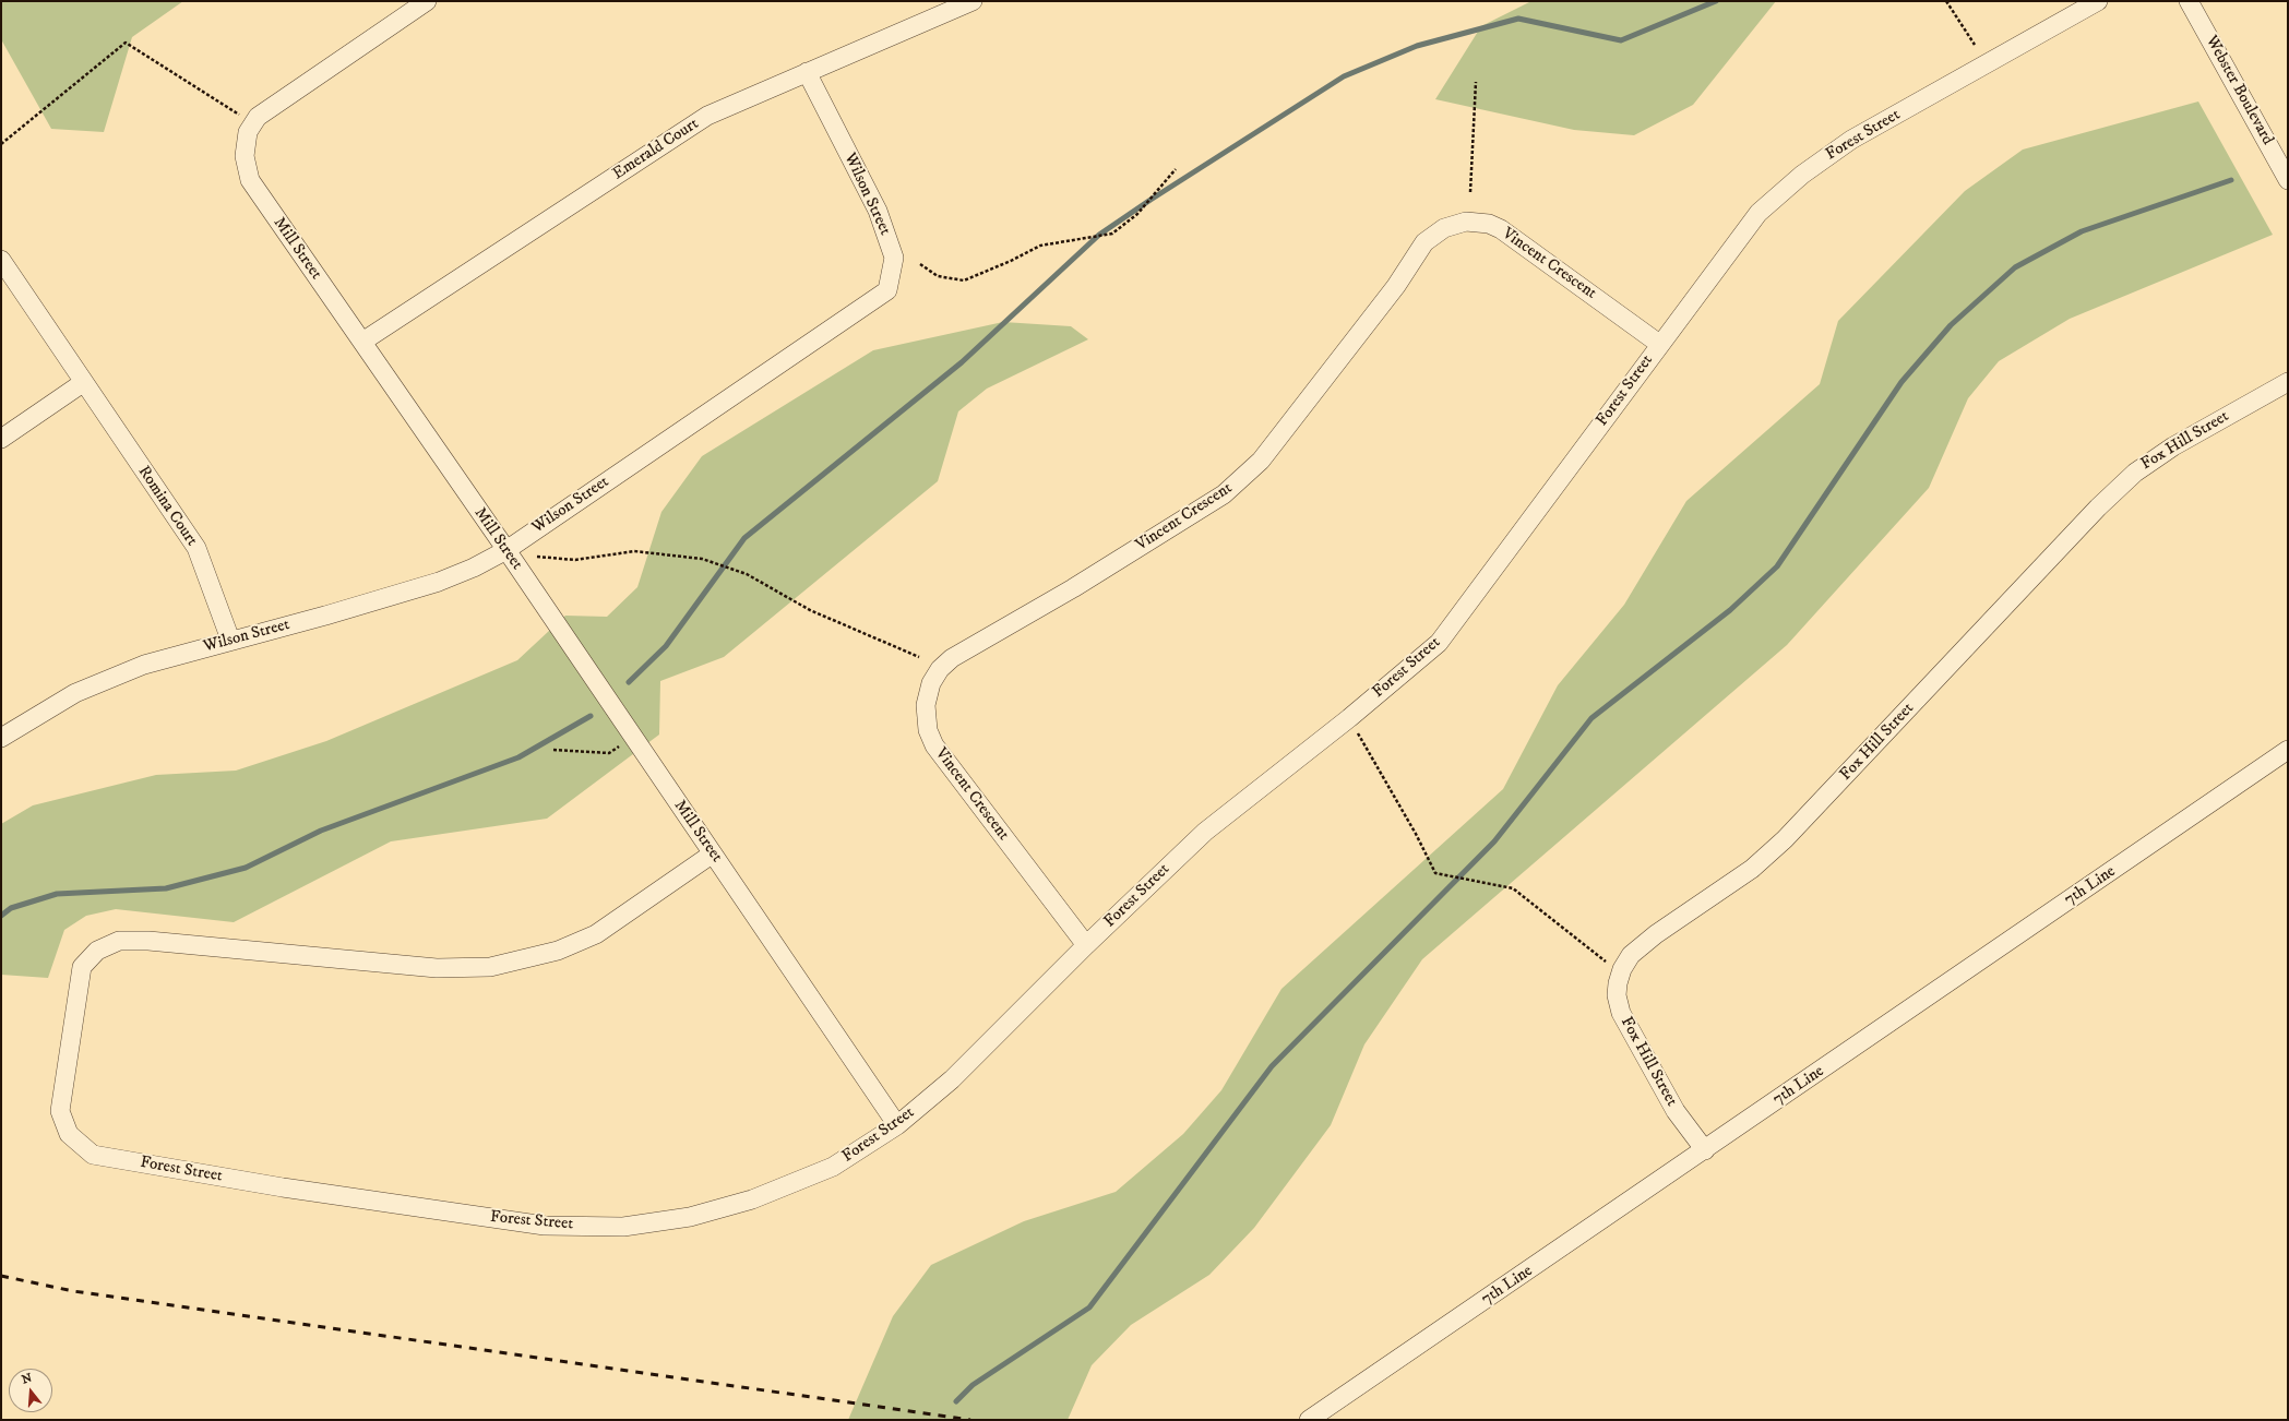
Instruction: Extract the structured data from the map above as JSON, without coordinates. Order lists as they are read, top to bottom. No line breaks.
{"streets":{"street":["Webster Boulevard","Forest Street","Emerald Court","Wilson Street","Mill Street","Vincent Crescent","Fox Hill Street","Romina Court","7th Line"]},"crossings":[["Forest Street","Mill Street"],["Forest Street","Vincent Crescent"],["Emerald Court","Wilson Street"],["Emerald Court","Mill Street"],["Wilson Street","Mill Street"],["Wilson Street","Romina Court"],["Fox Hill Street","7th Line"]],"north":"top"}
